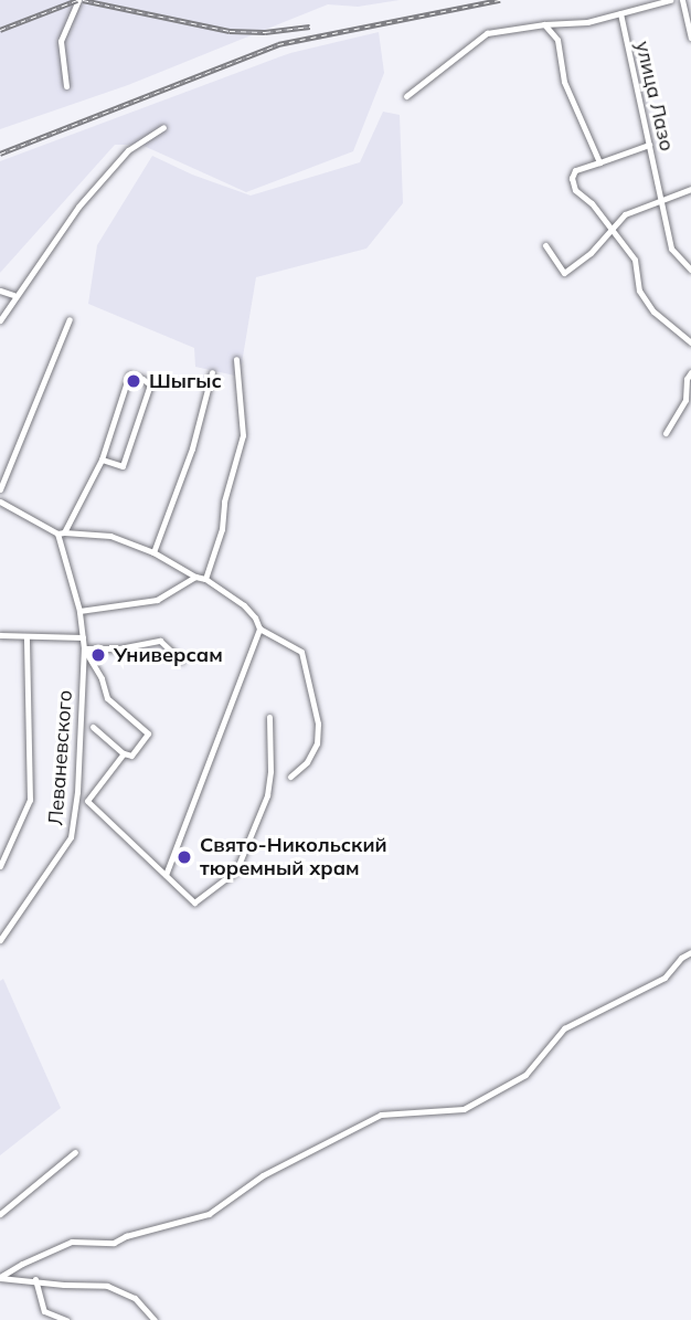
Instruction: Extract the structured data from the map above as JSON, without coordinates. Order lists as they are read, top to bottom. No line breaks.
{"streets":{"street":["улица Лазо","Леваневского"]},"places":["Шыгыс","Универсам","Свято-Никольский тюремный храм"]}
